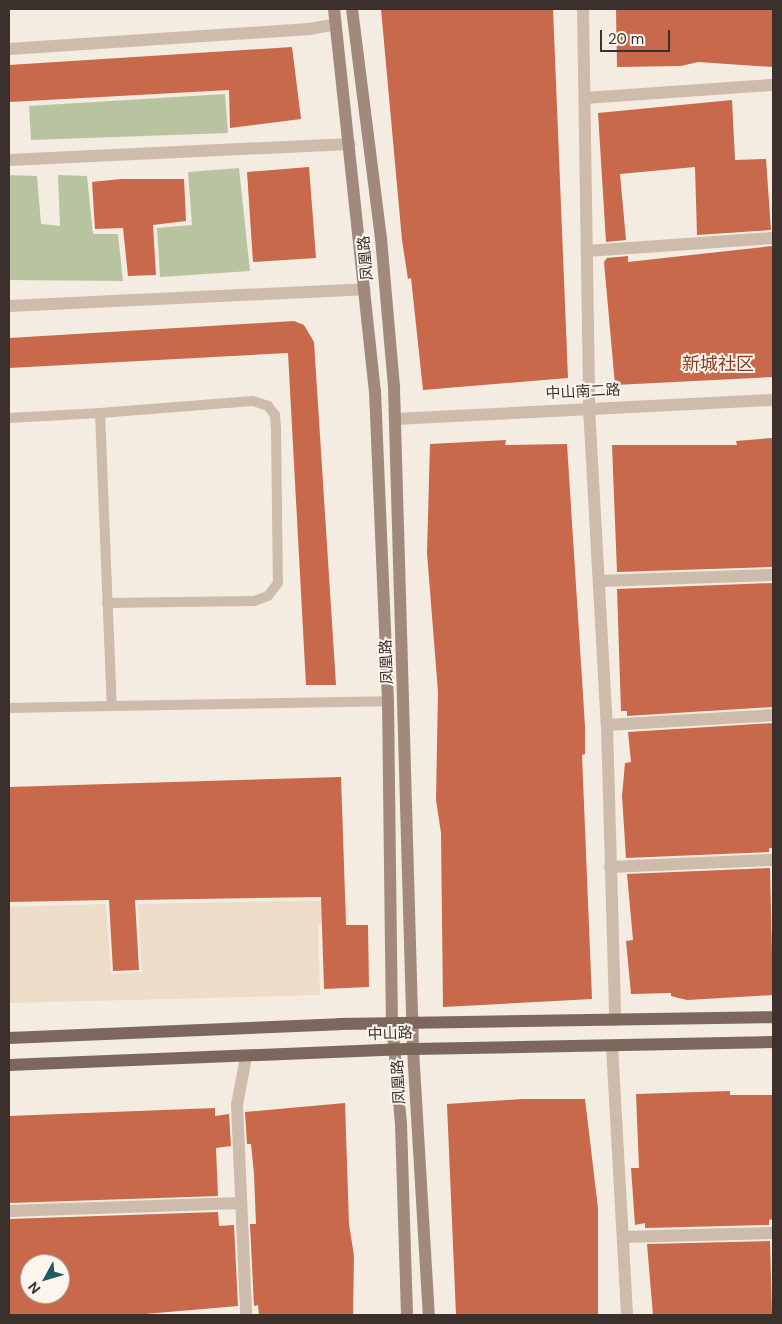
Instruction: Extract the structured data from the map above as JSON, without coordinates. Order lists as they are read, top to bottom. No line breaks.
{"streets":{"main road":["凤凰路","中山路"],"street":["中山南二路"]},"crossings":[["凤凰路","中山南二路"],["凤凰路","中山路"]],"districts":["新城社区"],"scale_bar":"20 m","north":"bottom left"}
